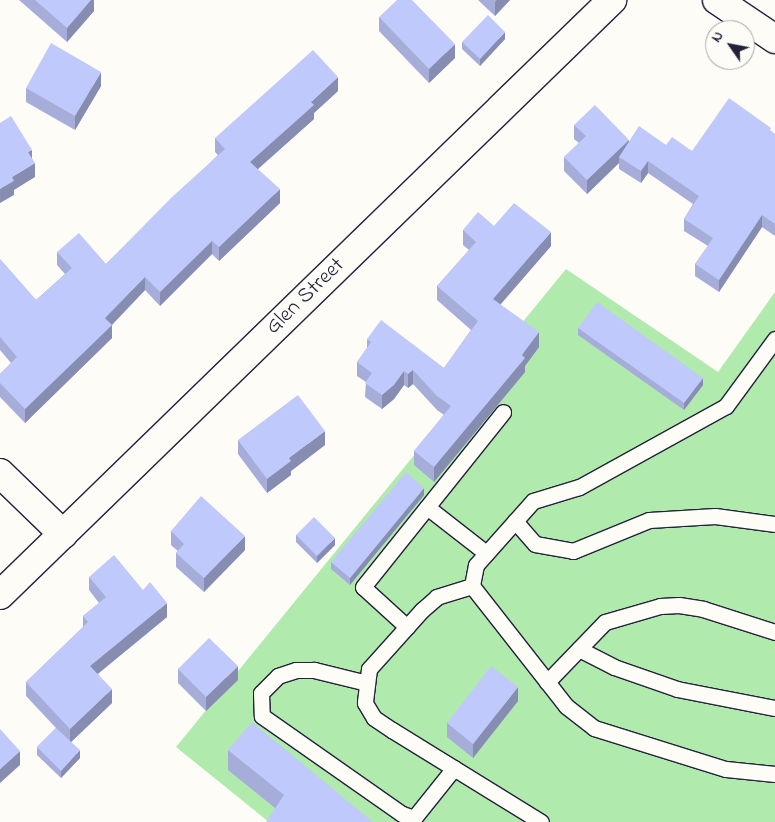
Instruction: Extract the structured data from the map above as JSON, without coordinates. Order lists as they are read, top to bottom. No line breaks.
{"streets":{"street":["Glen Street"]},"north":"top left"}
